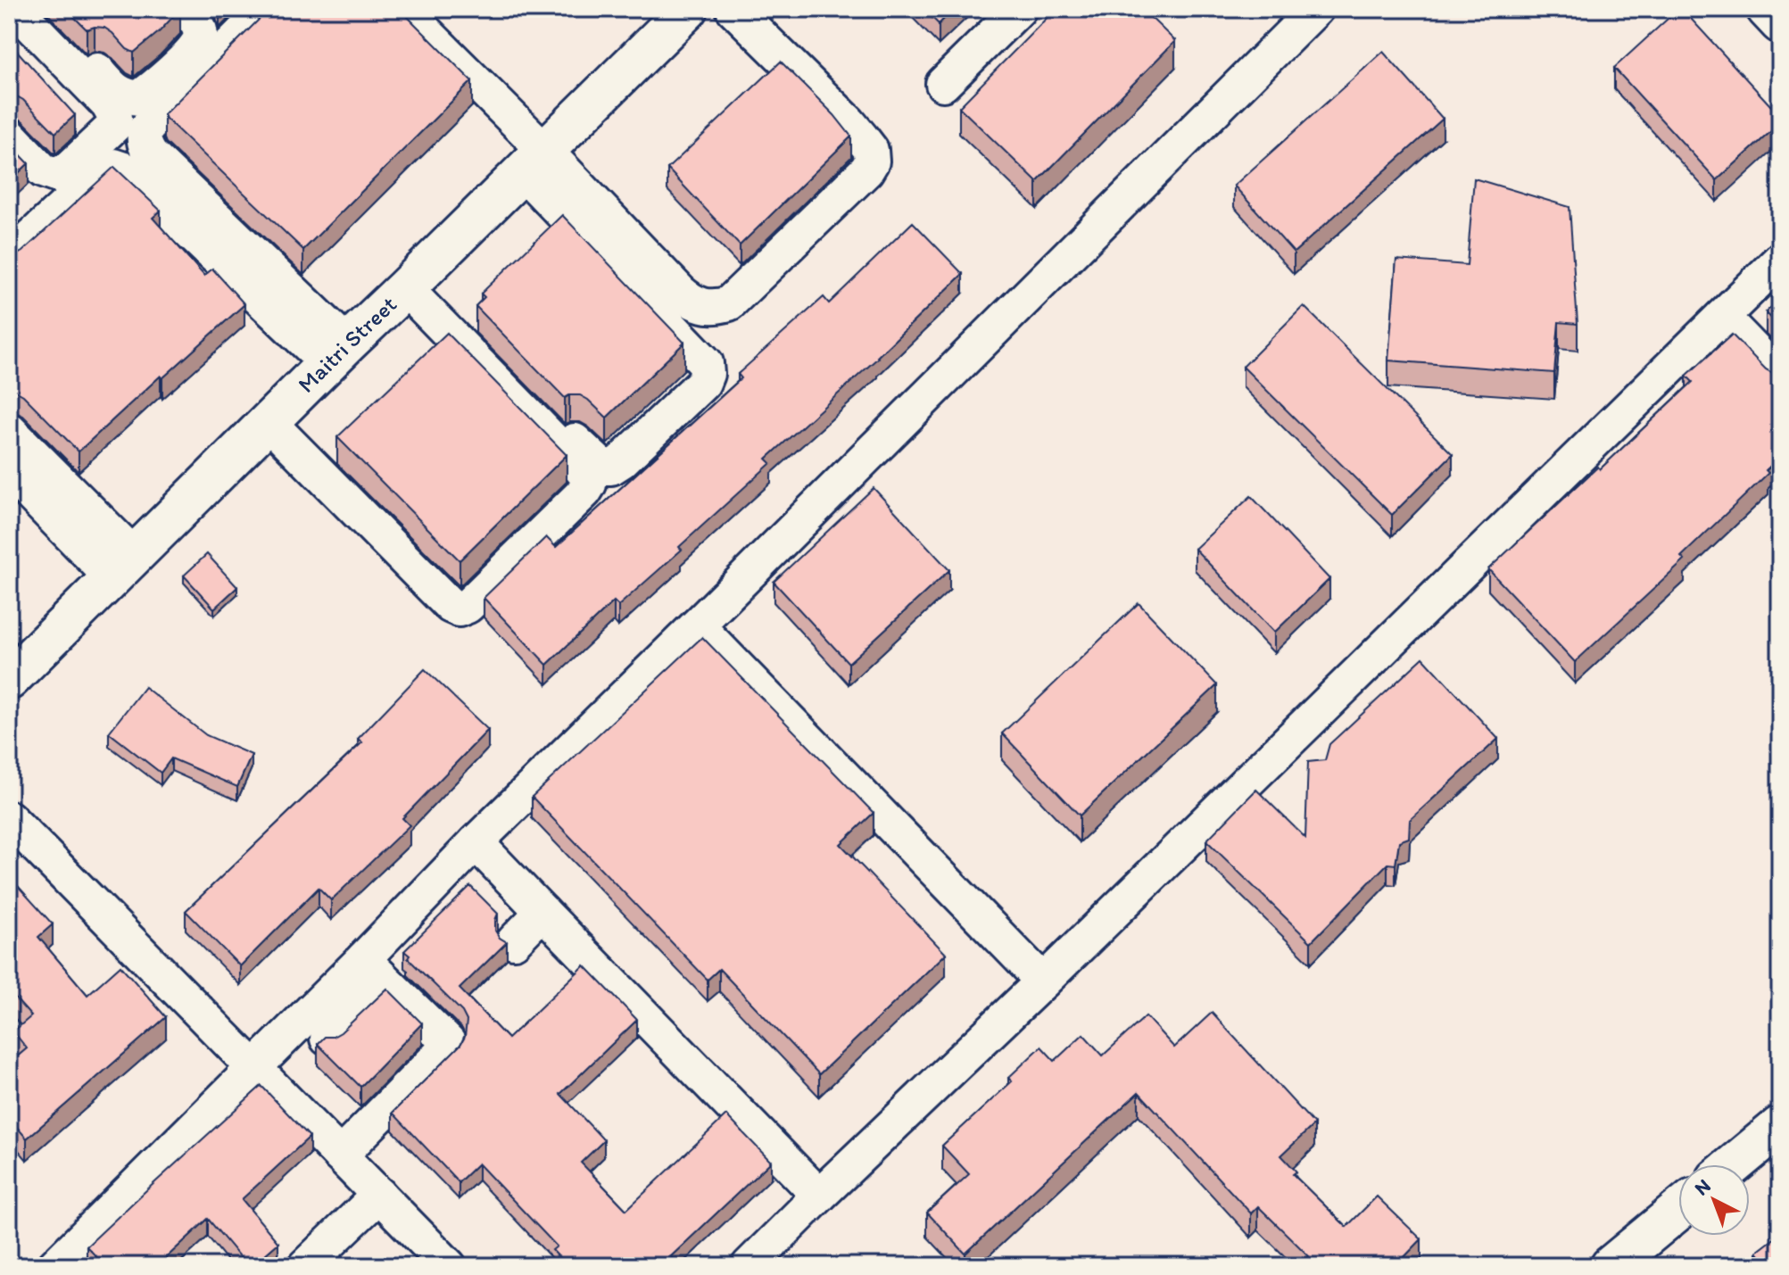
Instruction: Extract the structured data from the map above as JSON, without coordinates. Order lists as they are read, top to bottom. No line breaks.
{"streets":{"street":["Maitri Street"]},"north":"top left"}
